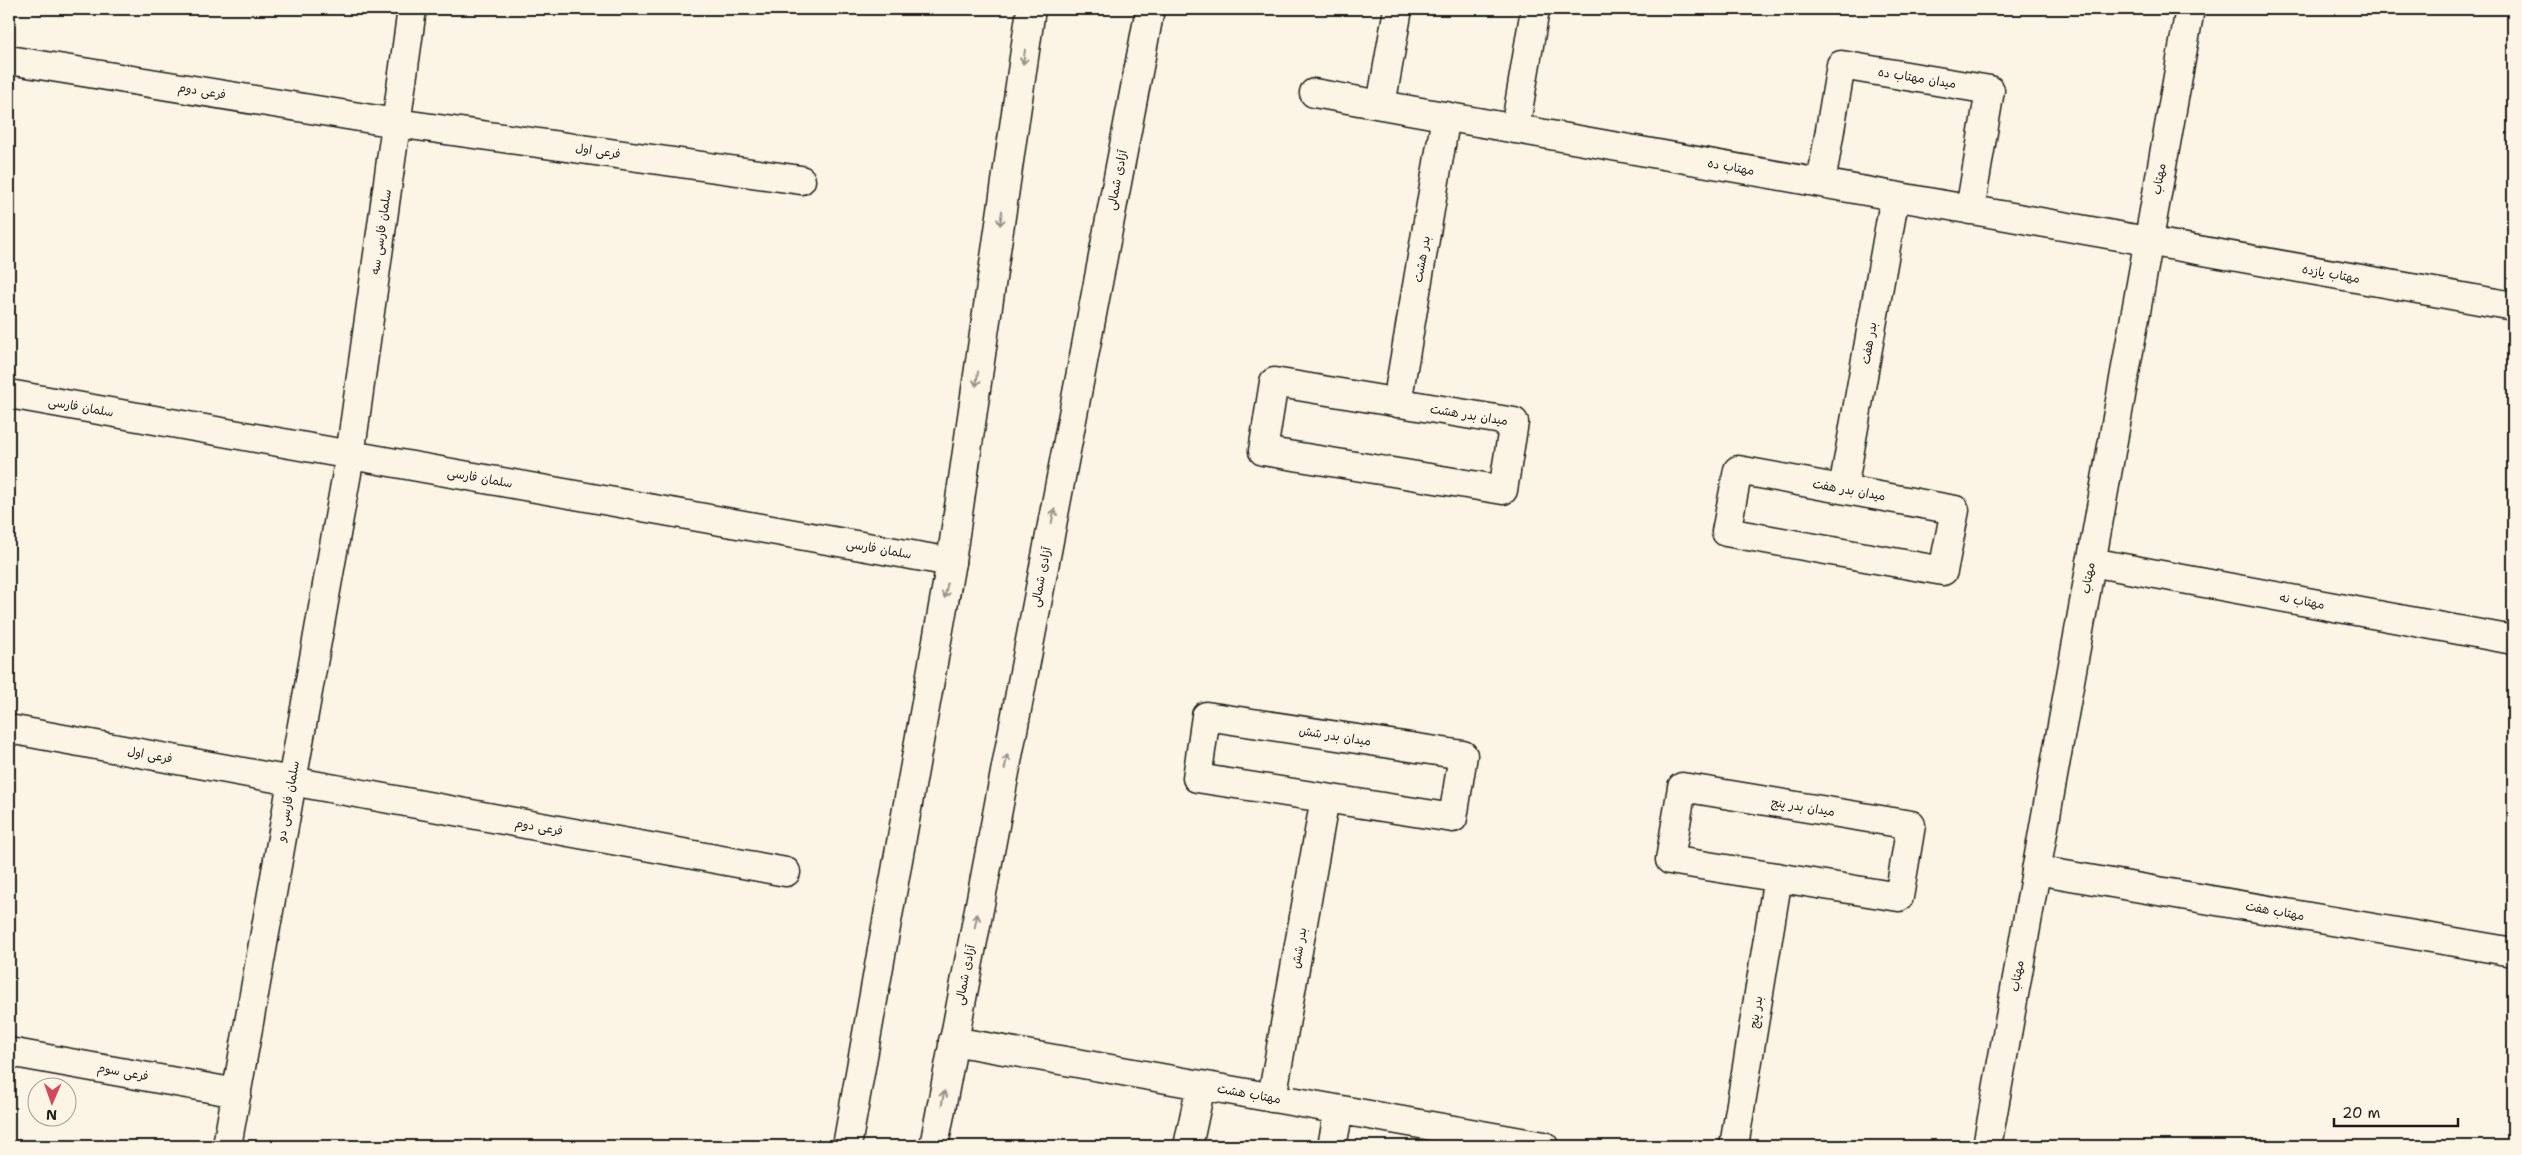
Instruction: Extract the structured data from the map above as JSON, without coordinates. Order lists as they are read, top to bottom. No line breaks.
{"streets":{"street":["میدان مهتاب ده","فرعی دوم","فرعی اول","مهتاب ده","مهتاب","آزادی شمالی","سلمان فارسی سه","بدر هشت","مهتاب یازده","بدر هفت","سلمان فارسی","میدان بدر هشت","میدان بدر هفت","مهتاب نه","میدان بدر شش","سلمان فارسی دو","میدان بدر پنج","مهتاب هفت","بدر شش","بدر پنج","فرعی سوم","مهتاب هشت"]},"crossings":[["میدان مهتاب ده","مهتاب ده"],["فرعی دوم","فرعی اول"],["فرعی دوم","سلمان فارسی سه"],["فرعی دوم","سلمان فارسی دو"],["فرعی اول","سلمان فارسی سه"],["فرعی اول","سلمان فارسی دو"],["مهتاب ده","مهتاب"],["مهتاب ده","بدر هشت"],["مهتاب ده","مهتاب یازده"],["مهتاب ده","بدر هفت"],["مهتاب","مهتاب یازده"],["مهتاب","مهتاب نه"],["مهتاب","مهتاب هفت"],["آزادی شمالی","مهتاب هشت"],["سلمان فارسی سه","سلمان فارسی"],["سلمان فارسی سه","سلمان فارسی دو"],["بدر هشت","میدان بدر هشت"],["بدر هفت","میدان بدر هفت"],["سلمان فارسی","سلمان فارسی دو"],["میدان بدر شش","بدر شش"],["سلمان فارسی دو","فرعی سوم"],["میدان بدر پنج","بدر پنج"],["بدر شش","مهتاب هشت"]],"scale_bar":"20 m","north":"bottom"}
